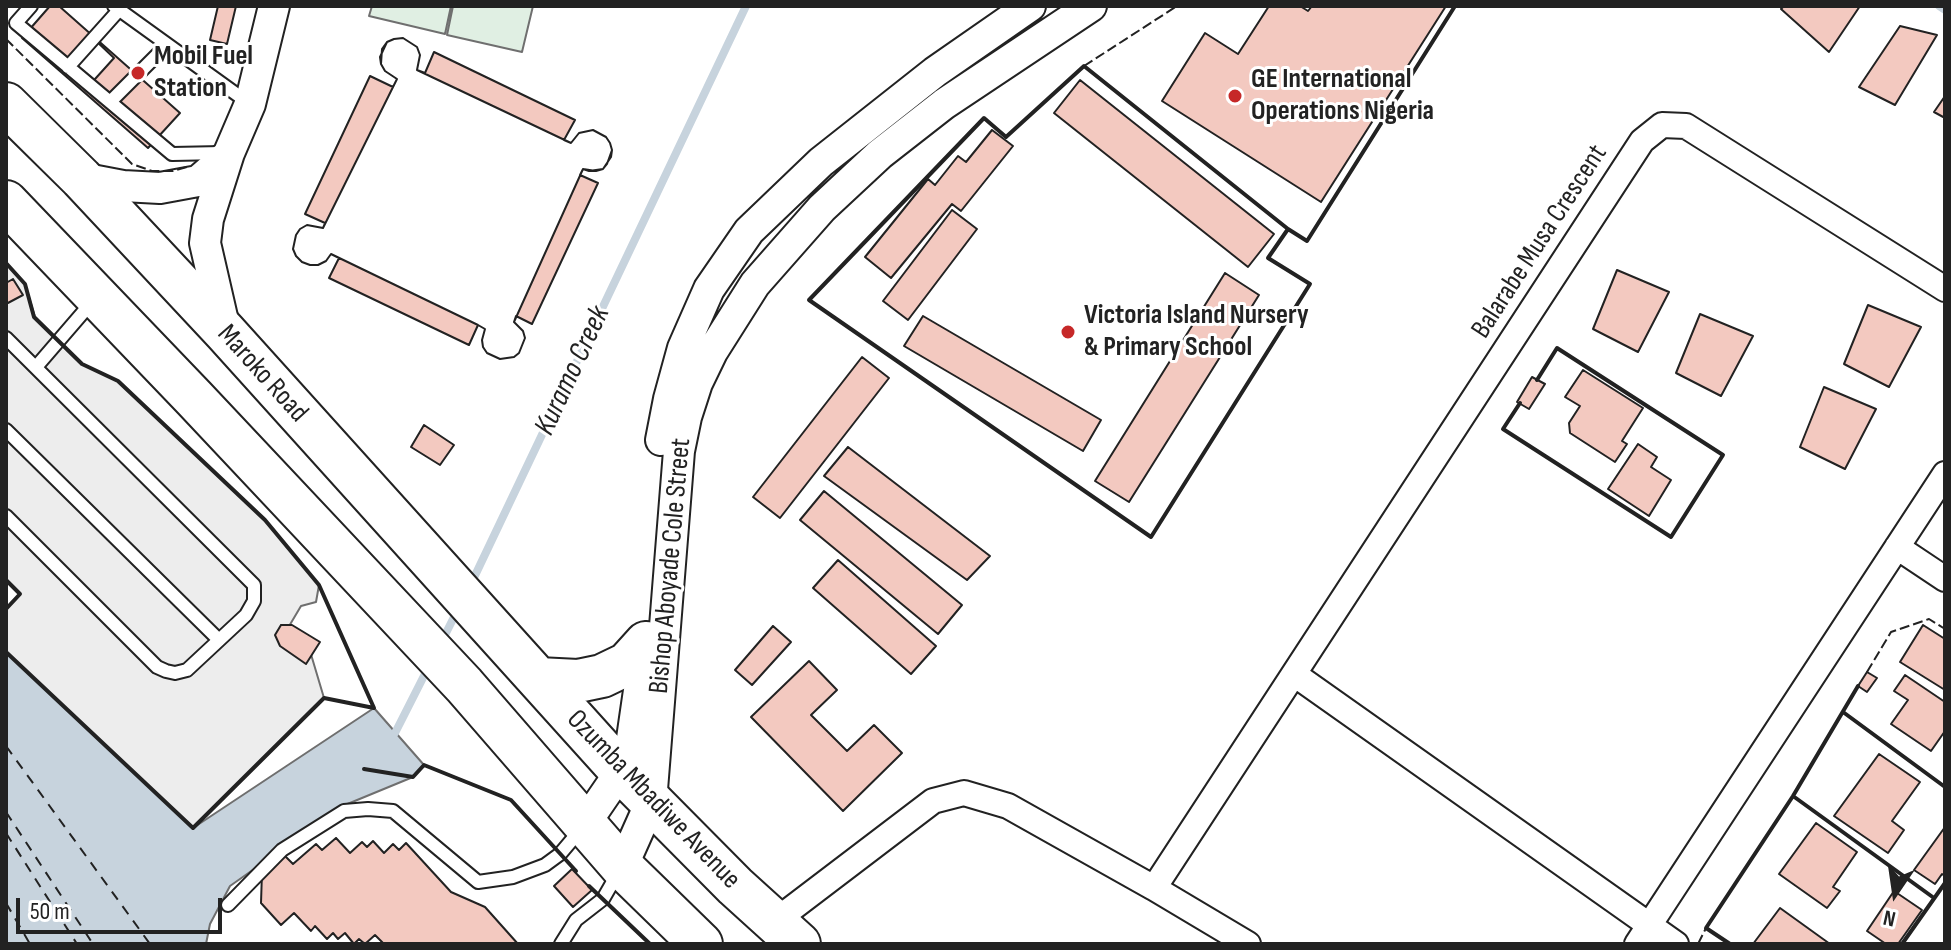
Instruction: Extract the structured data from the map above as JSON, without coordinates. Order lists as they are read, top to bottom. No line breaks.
{"streets":{"highway":["Maroko Road","Ozumba Mbadiwe Avenue"],"street":["Balarabe Musa Crescent","Bishop Aboyade Cole Street"]},"crossings":[["Maroko Road","Ozumba Mbadiwe Avenue"],["Bishop Aboyade Cole Street","Ozumba Mbadiwe Avenue"]],"water":["Kuramo Creek"],"places":["Mobil Fuel Station","GE International Operations Nigeria","Victoria Island Nursery & Primary School"],"scale_bar":"50 m","north":"bottom"}
